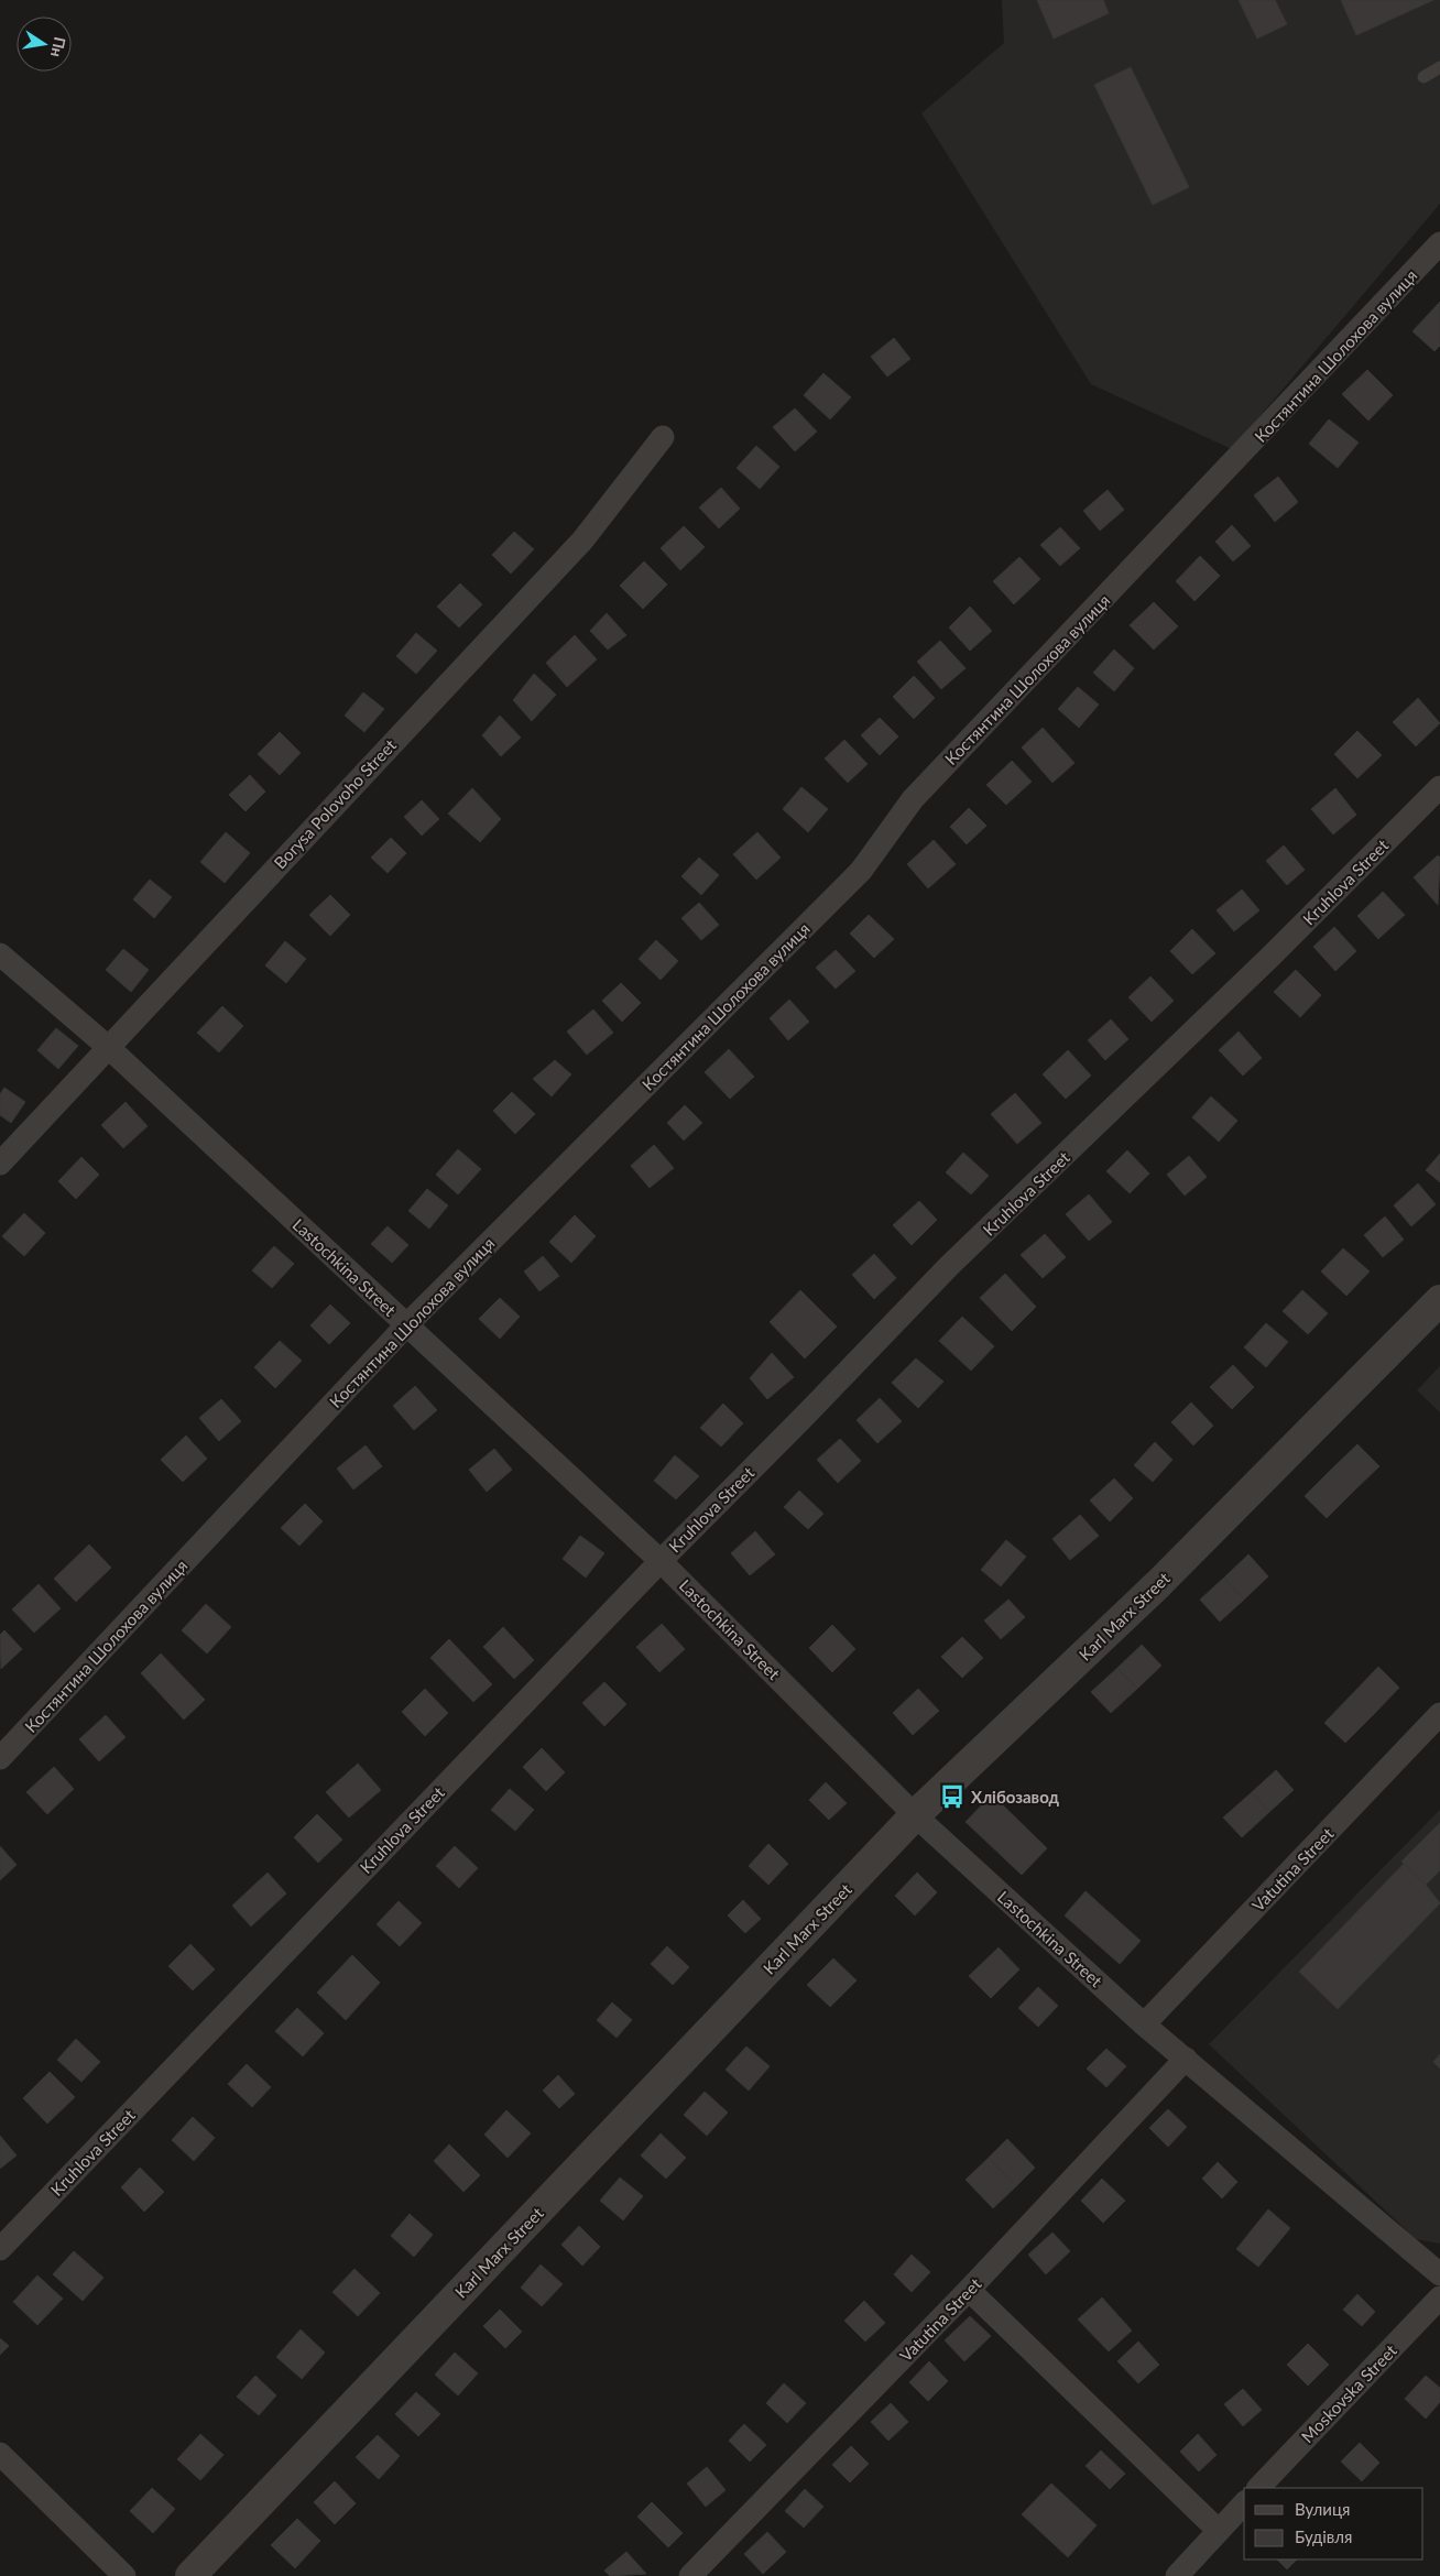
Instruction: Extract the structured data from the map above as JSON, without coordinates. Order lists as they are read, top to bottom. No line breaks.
{"streets":{"street":["Костянтина Шолохова вулиця","Borysa Polovoho Street","Kruhlova Street","Lastochkina Street","Karl Marx Street","Vatutina Street","Moskovska Street"]},"crossings":[["Костянтина Шолохова вулиця","Lastochkina Street"],["Borysa Polovoho Street","Lastochkina Street"],["Kruhlova Street","Lastochkina Street"],["Lastochkina Street","Karl Marx Street"],["Lastochkina Street","Vatutina Street"]],"places":{"bus stop":["Хлібозавод"]},"legend":["Вулиця","Будівля"],"north":"right"}
